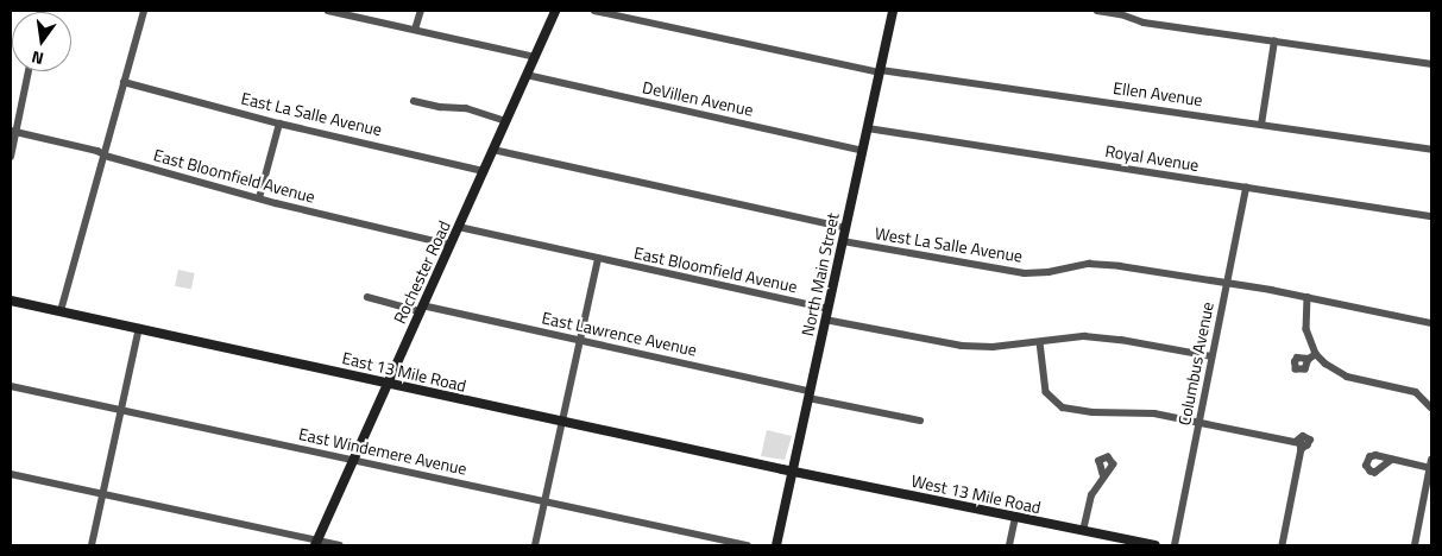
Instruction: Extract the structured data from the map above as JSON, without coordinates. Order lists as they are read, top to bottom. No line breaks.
{"streets":{"main road":["Rochester Road","North Main Street","East 13 Mile Road","West 13 Mile Road"],"street":["Ellen Avenue","DeVillen Avenue","East La Salle Avenue","Royal Avenue","East Bloomfield Avenue","West La Salle Avenue","East Lawrence Avenue","Columbus Avenue","East Windemere Avenue"]},"crossings":[["Ellen Avenue","North Main Street"],["DeVillen Avenue","Rochester Road"],["DeVillen Avenue","North Main Street"],["East La Salle Avenue","Rochester Road"],["Royal Avenue","North Main Street"],["Royal Avenue","Columbus Avenue"],["East Bloomfield Avenue","Rochester Road"],["East Bloomfield Avenue","North Main Street"],["West La Salle Avenue","North Main Street"],["West La Salle Avenue","Columbus Avenue"],["Rochester Road","East Lawrence Avenue"],["Rochester Road","East 13 Mile Road"],["Rochester Road","East Windemere Avenue"],["North Main Street","East Lawrence Avenue"],["North Main Street","East 13 Mile Road"],["North Main Street","West 13 Mile Road"],["East 13 Mile Road","West 13 Mile Road"]],"north":"bottom"}
